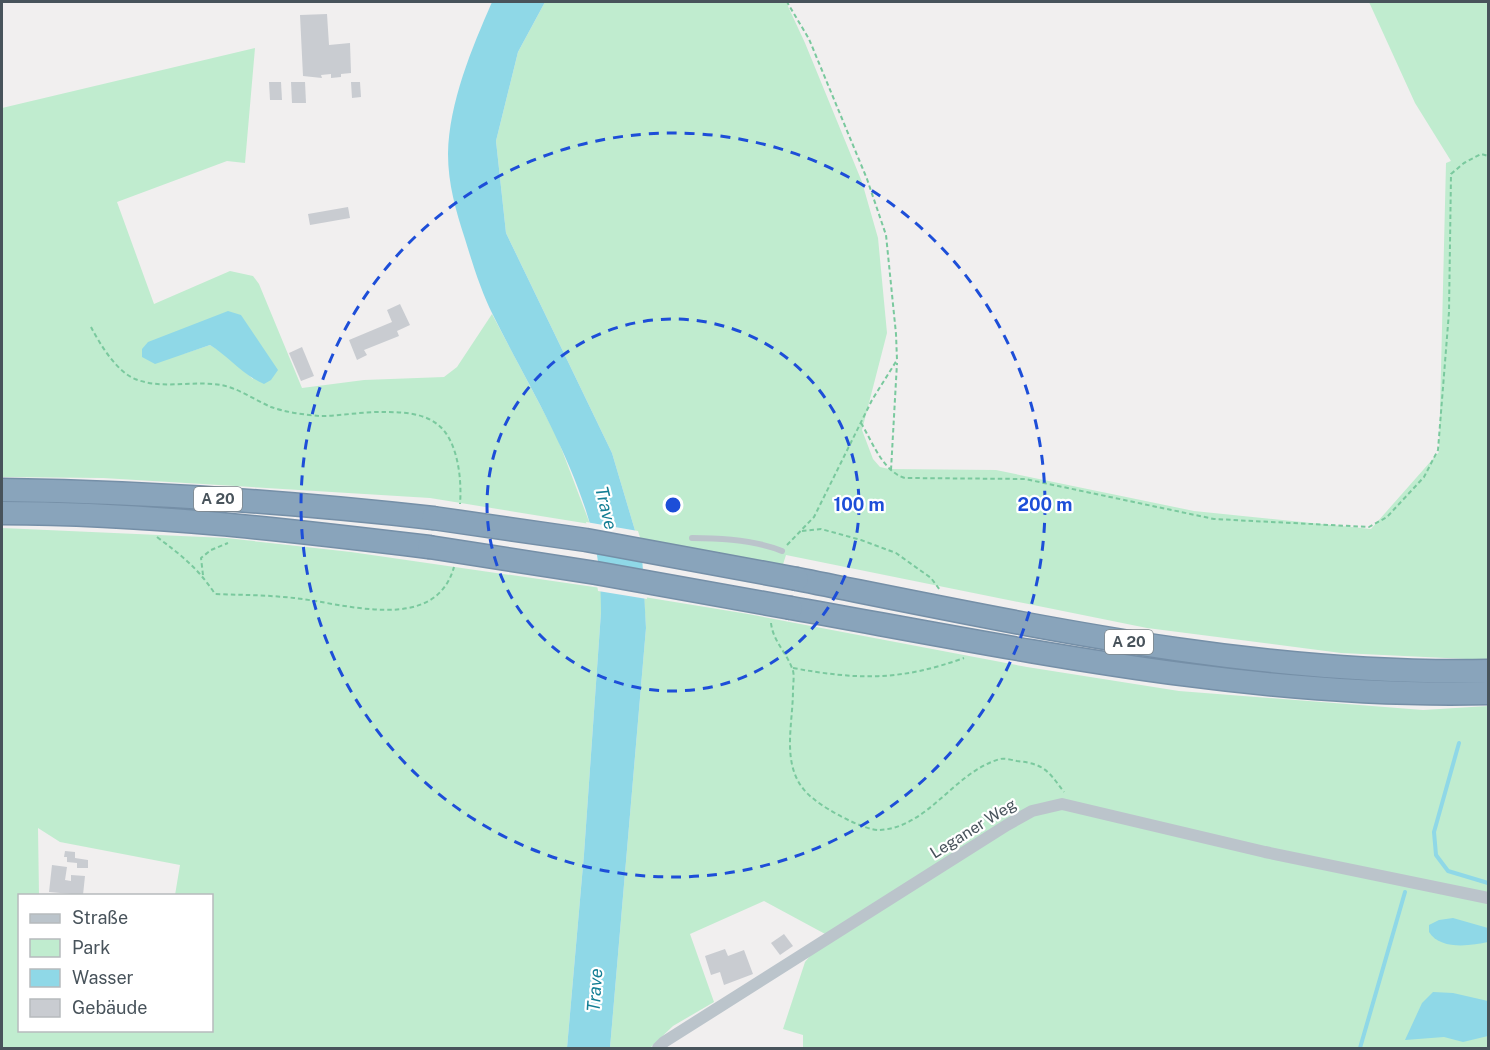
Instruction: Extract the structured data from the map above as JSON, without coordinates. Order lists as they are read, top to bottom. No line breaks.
{"streets":{"highway":["A 20"],"street":["Leganer Weg"]},"water":["Trave"],"legend":["Straße","Park","Wasser","Gebäude"],"rings":["100 m","200 m"]}
